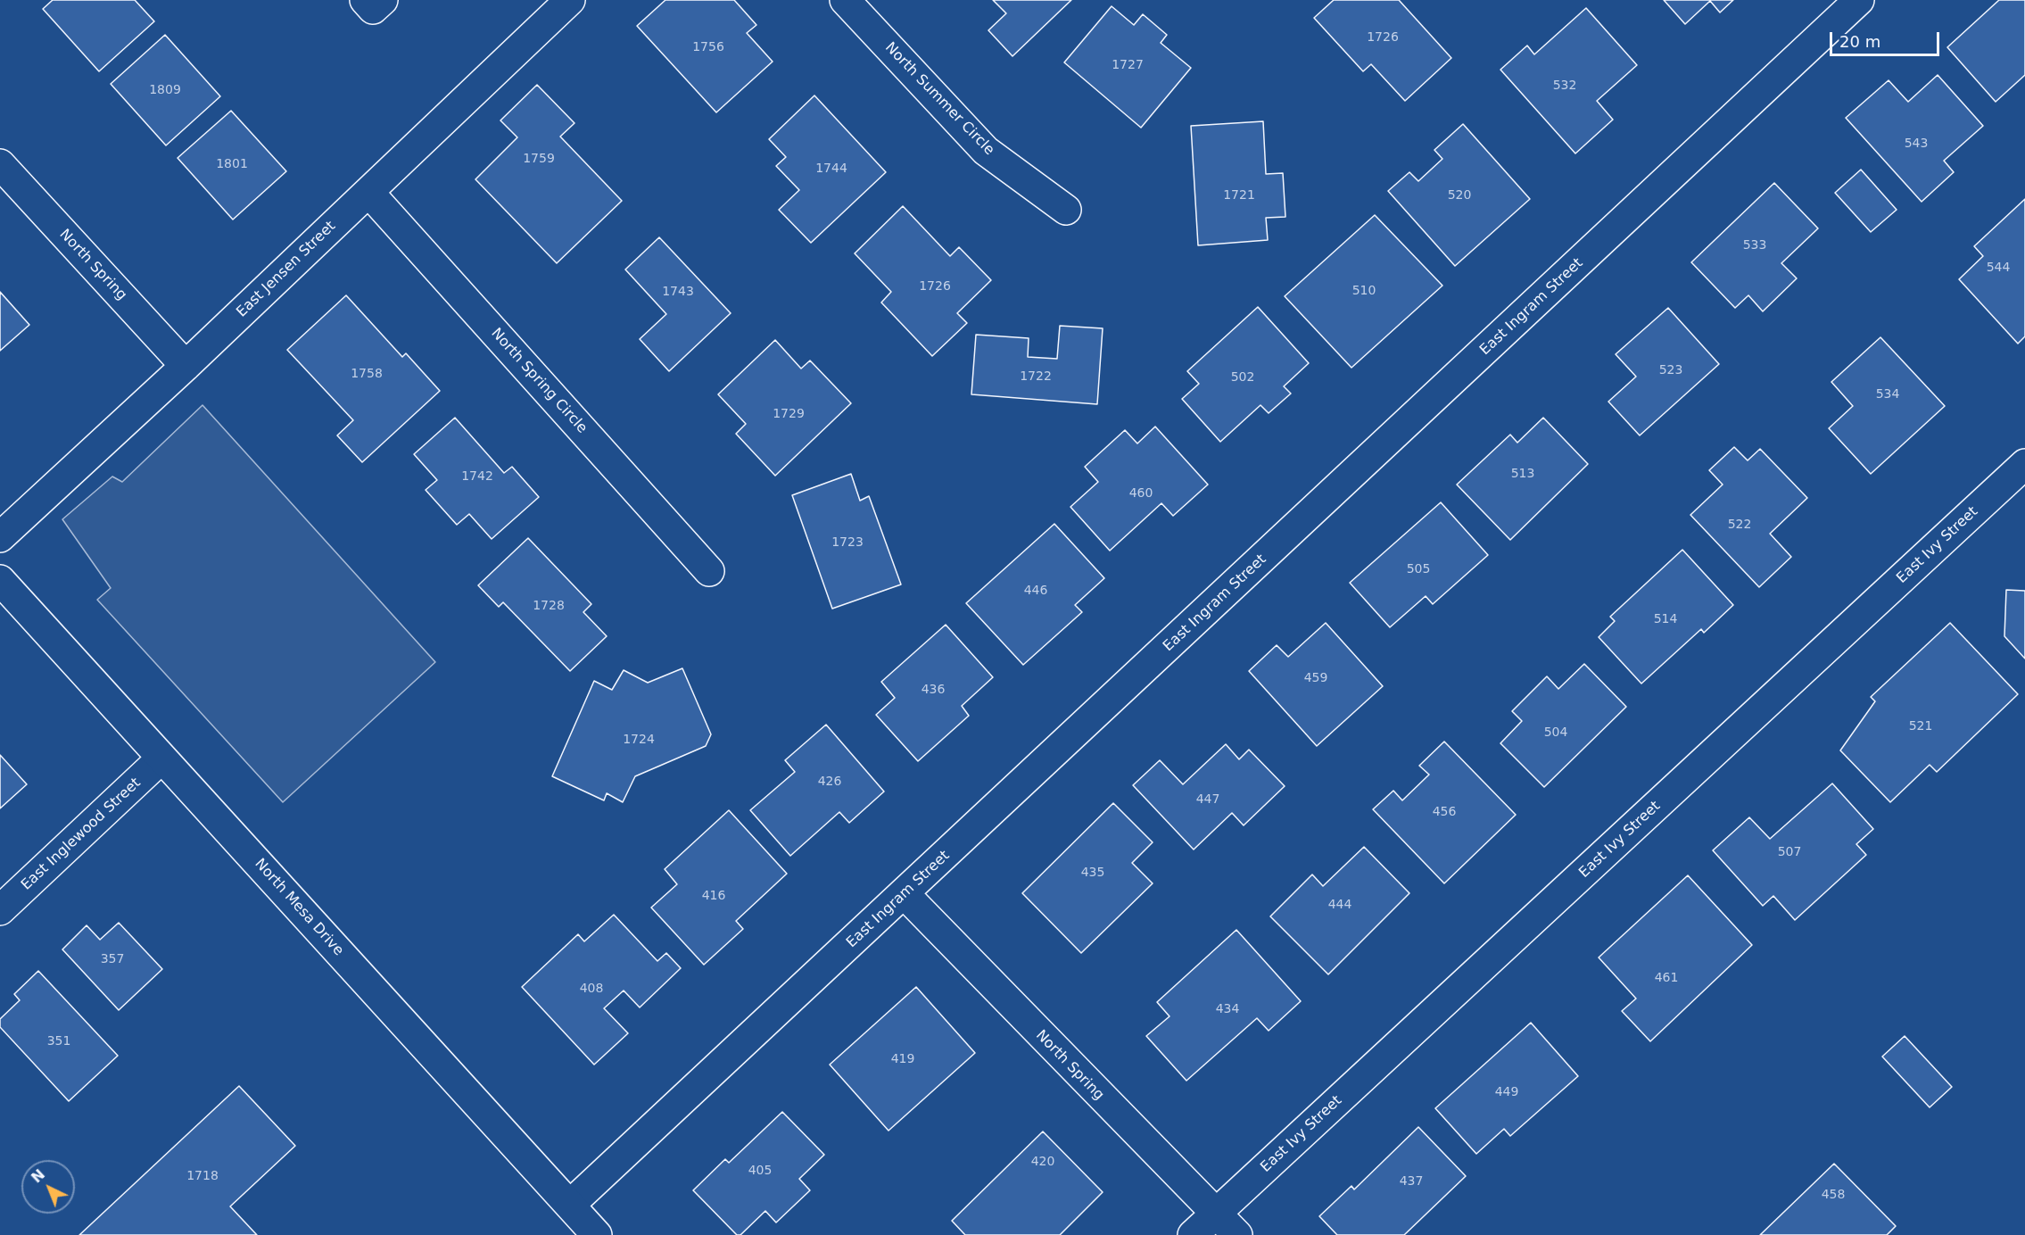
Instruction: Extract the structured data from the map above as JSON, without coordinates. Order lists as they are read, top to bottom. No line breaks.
{"streets":{"street":["North Summer Circle","North Spring","East Jensen Street","East Ingram Street","North Spring Circle","East Ivy Street","East Inglewood Street","North Mesa Drive"]},"crossings":[["North Spring","East Jensen Street"],["North Spring","East Ingram Street"],["North Spring","East Ivy Street"],["East Jensen Street","North Spring Circle"],["East Ingram Street","North Mesa Drive"],["East Inglewood Street","North Mesa Drive"]],"house_numbers":["1726","1756","1727","532","1809","543","1759","1801","1744","1721","520","533","544","1726","510","1743","523","1758","1722","502","534","1729","513","1742","460","522","1723","505","446","1728","514","459","436","521","504","1724","426","447","456","507","435","416","444","357","461","408","434","351","419","449","420","405","1718","437","458"],"scale_bar":"20 m","north":"top left"}
